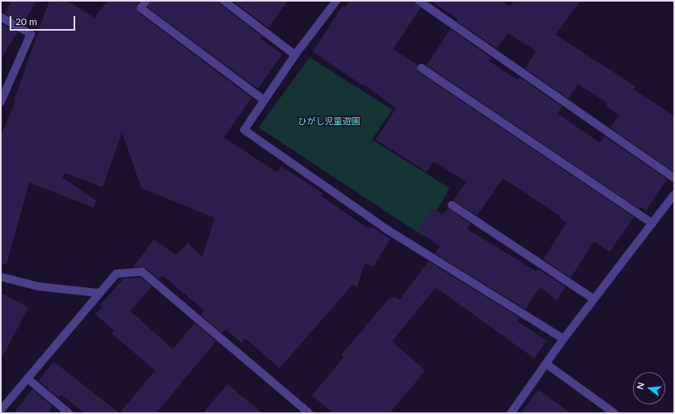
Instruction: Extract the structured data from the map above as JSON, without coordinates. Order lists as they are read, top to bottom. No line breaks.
{"parks":["ひがし児童遊園"],"scale_bar":"20 m","north":"left"}
